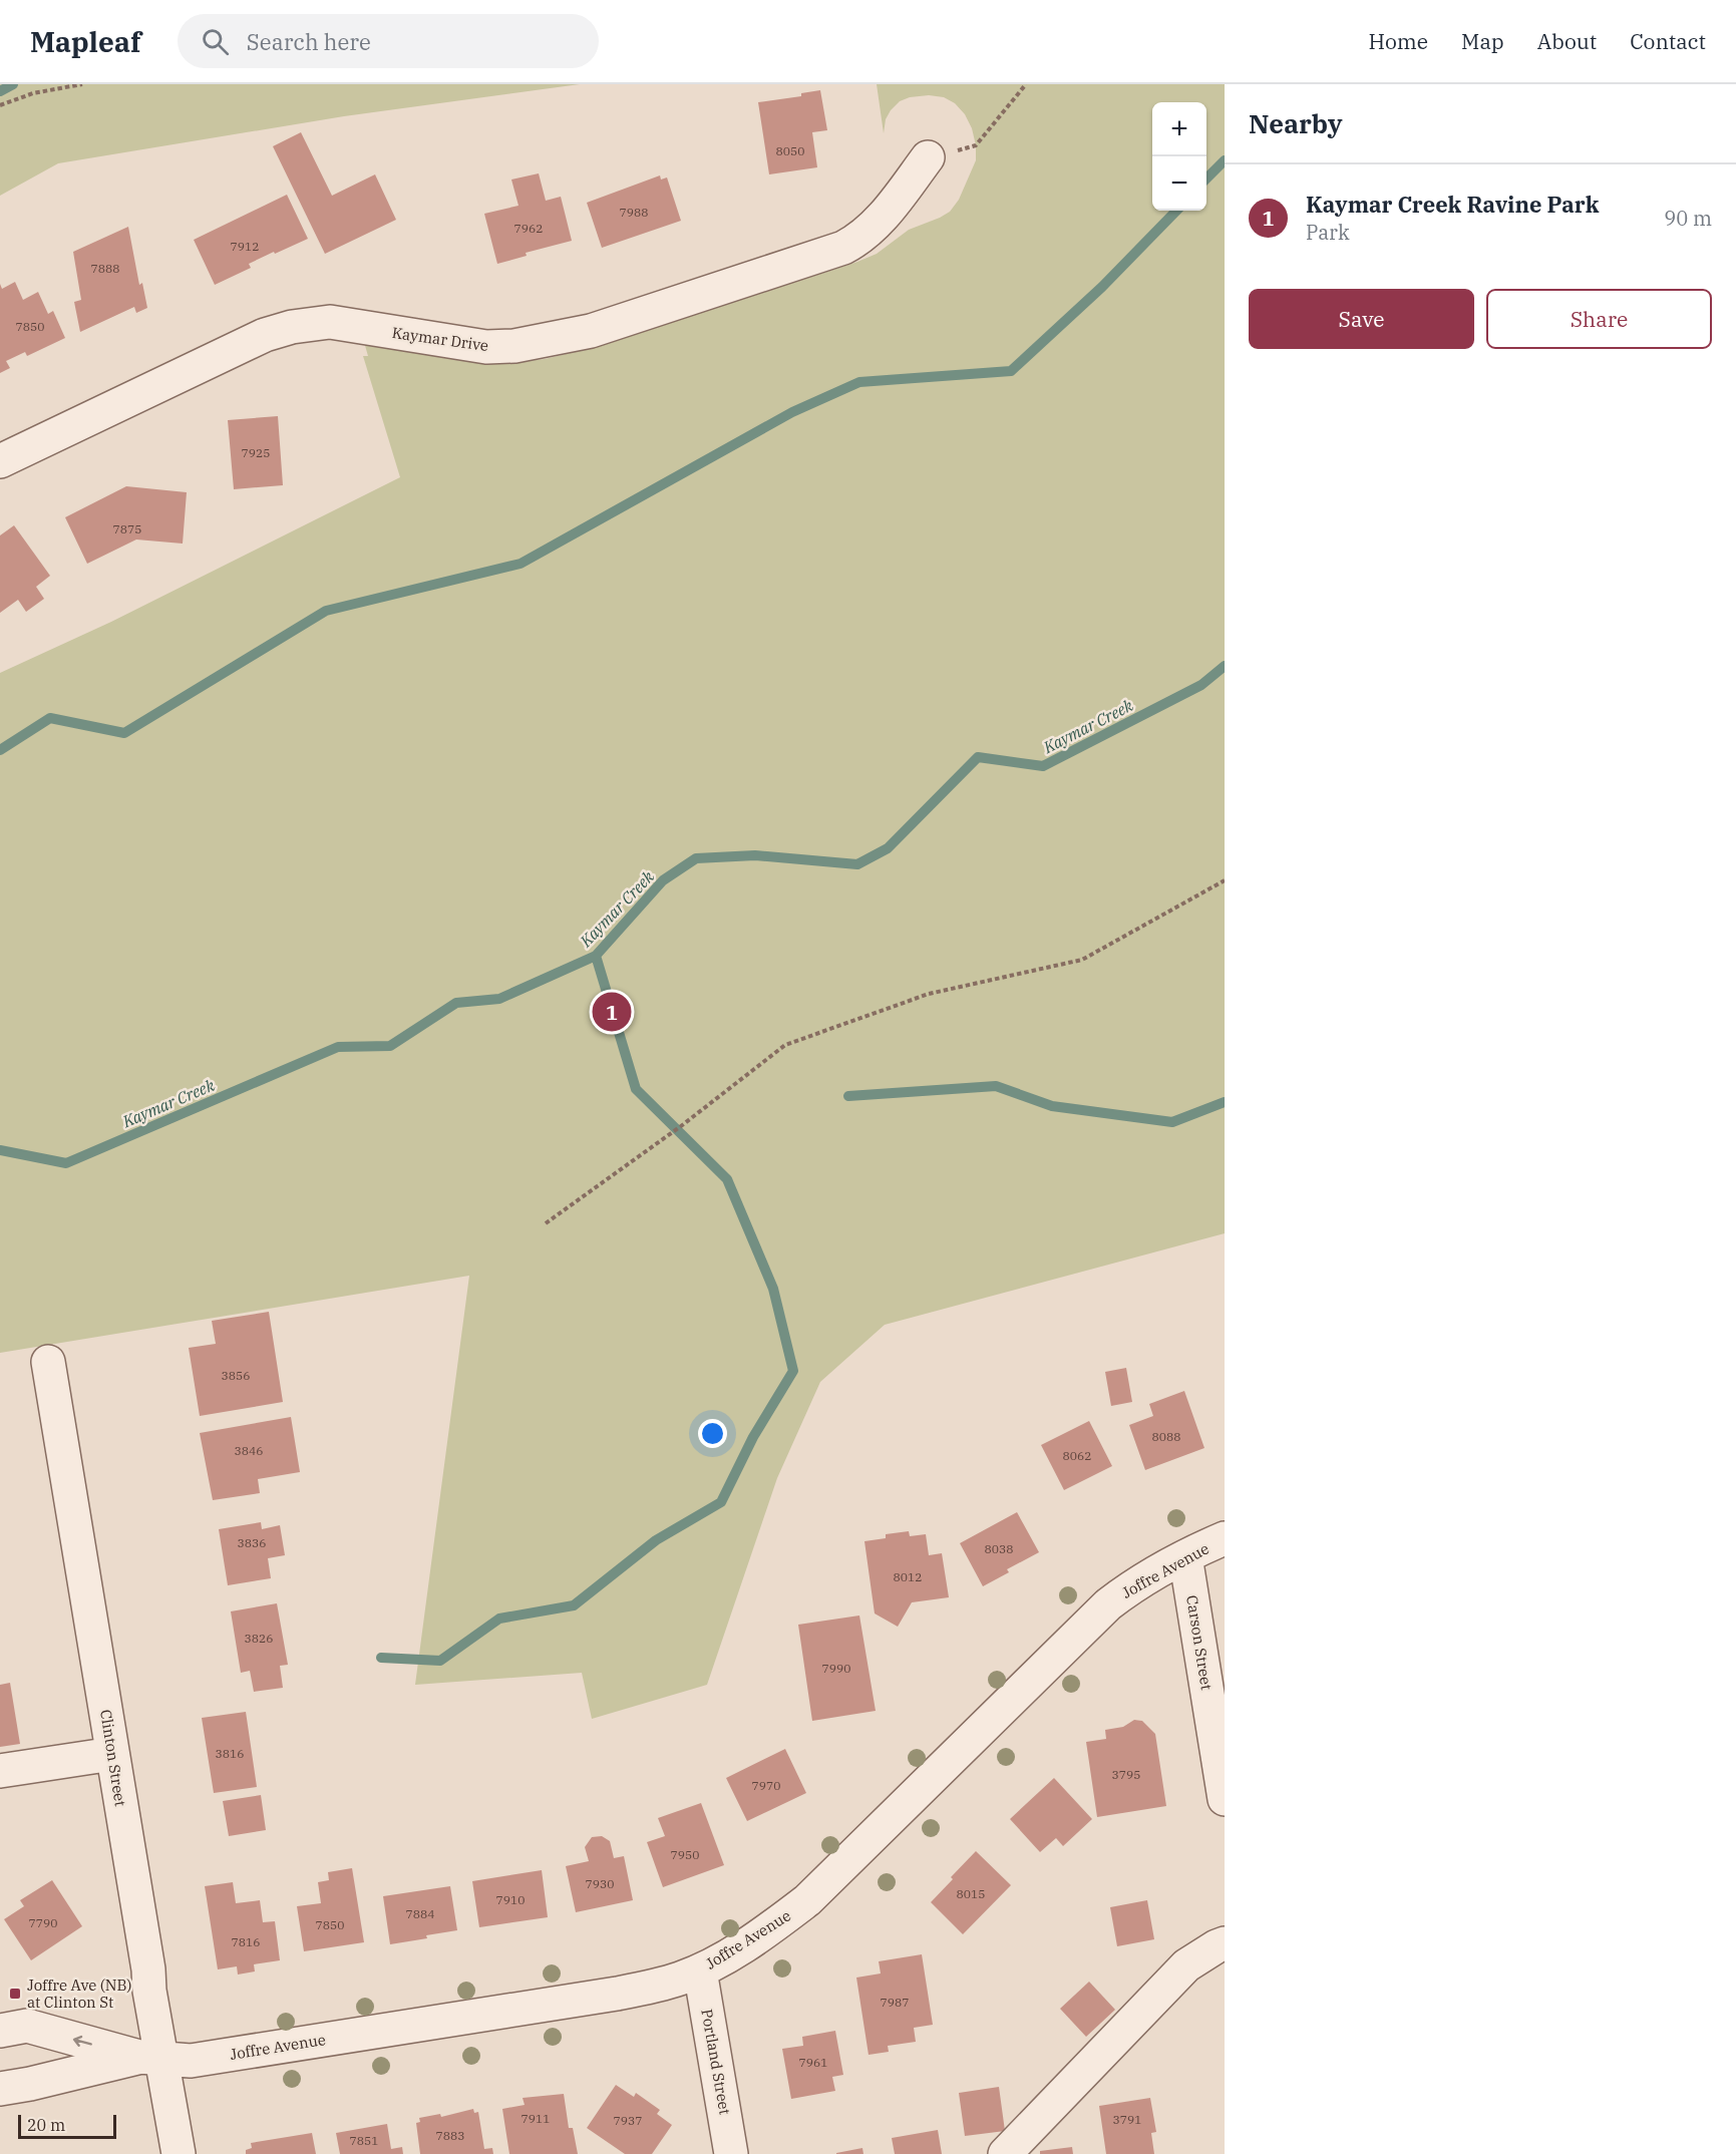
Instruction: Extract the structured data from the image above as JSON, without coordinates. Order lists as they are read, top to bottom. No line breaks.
{"streets":{"street":["Kaymar Drive","Joffre Avenue","Carson Street","Clinton Street","Portland Street"]},"crossings":[["Joffre Avenue","Carson Street"],["Joffre Avenue","Clinton Street"],["Joffre Avenue","Portland Street"]],"water":["Kaymar Creek"],"places":{"transit":["Joffre Ave (NB) at Clinton St"]},"house_numbers":["8050","7988","7962","7912","7888","7850","7925","7875","3856","8088","3846","8062","3836","8038","8012","3826","7990","3816","3795","7970","7950","7930","8015","7910","7884","7790","7850","7816","7987","7961","7911","3791","7937","7883","7851"],"scale_bar":"20 m","page":{"header":"Mapleaf","search":"Search here","nav":["Home","Map","About","Contact"],"heading":"Nearby","map_buttons":["+","−"],"list":[{"mark":"1","name":"Kaymar Creek Ravine Park","note":"Park","value":"90 m"}],"buttons":["Save","Share"],"pins":"1","scale":"20 m"}}
